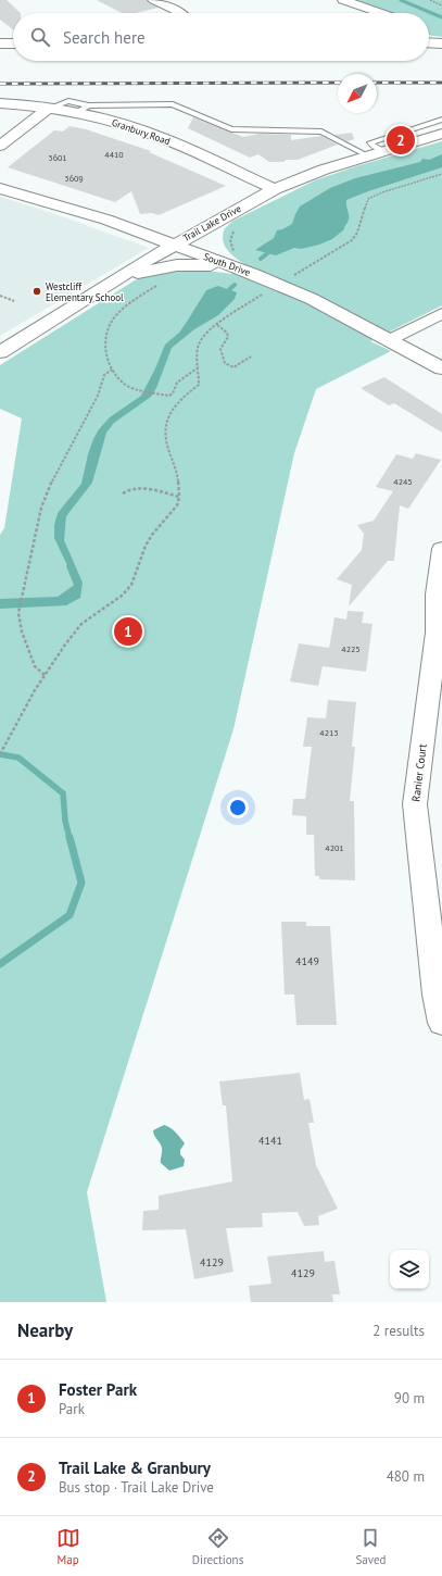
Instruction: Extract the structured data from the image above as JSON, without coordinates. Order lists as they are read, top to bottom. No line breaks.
{"streets":{"street":["Granbury Road","Trail Lake Drive","South Drive","Ranier Court"]},"crossings":[["Granbury Road","Trail Lake Drive"],["Trail Lake Drive","South Drive"]],"places":["Westcliff Elementary School"],"house_numbers":["4410","3601","3609","4245","4225","4213","4201","4149","4141","4129","4129"],"north":"bottom left","page":{"search":"Search here","pins":["2","1"],"heading":["Nearby","2 results"],"list":[{"mark":"1","name":"Foster Park","note":"Park","value":"90 m"},{"mark":"2","name":"Trail Lake & Granbury","note":"Bus stop · Trail Lake Drive","value":"480 m"}],"nav":["Map","Directions","Saved"]}}
